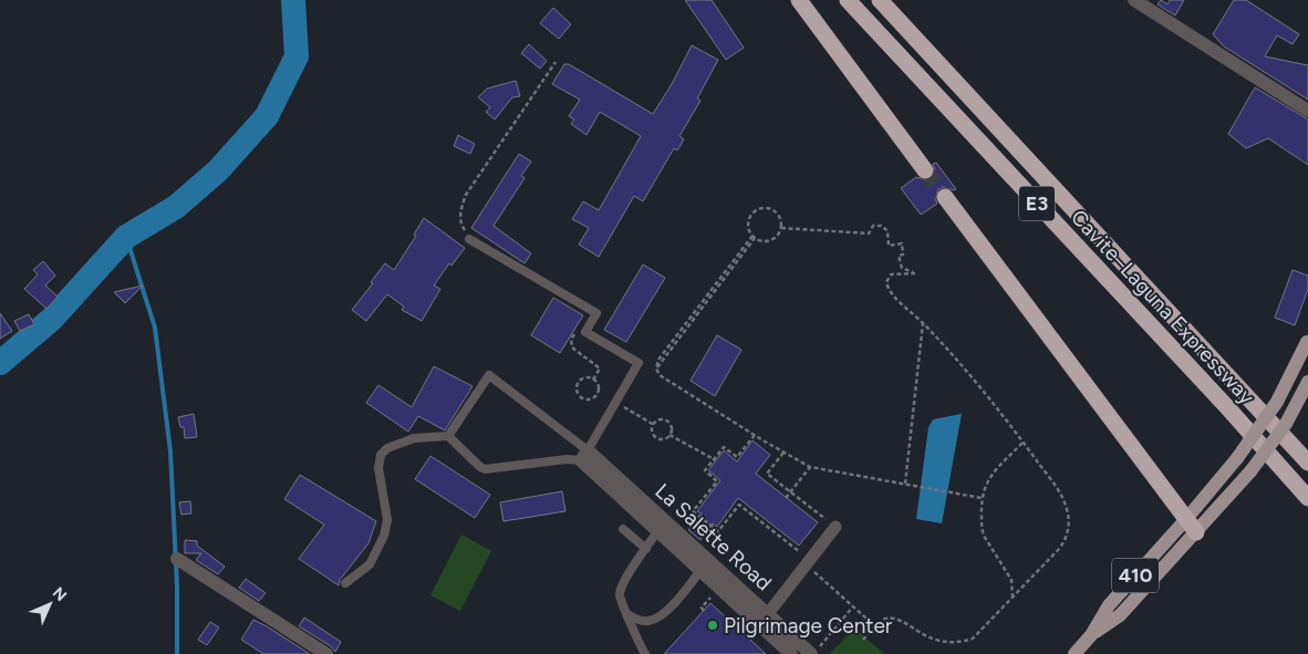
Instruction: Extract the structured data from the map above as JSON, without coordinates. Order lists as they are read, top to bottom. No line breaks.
{"streets":{"highway":["E3","Cavite–Laguna Expressway"],"main road":["410"],"street":["La Salette Road"]},"places":["Pilgrimage Center"],"north":"top right"}
